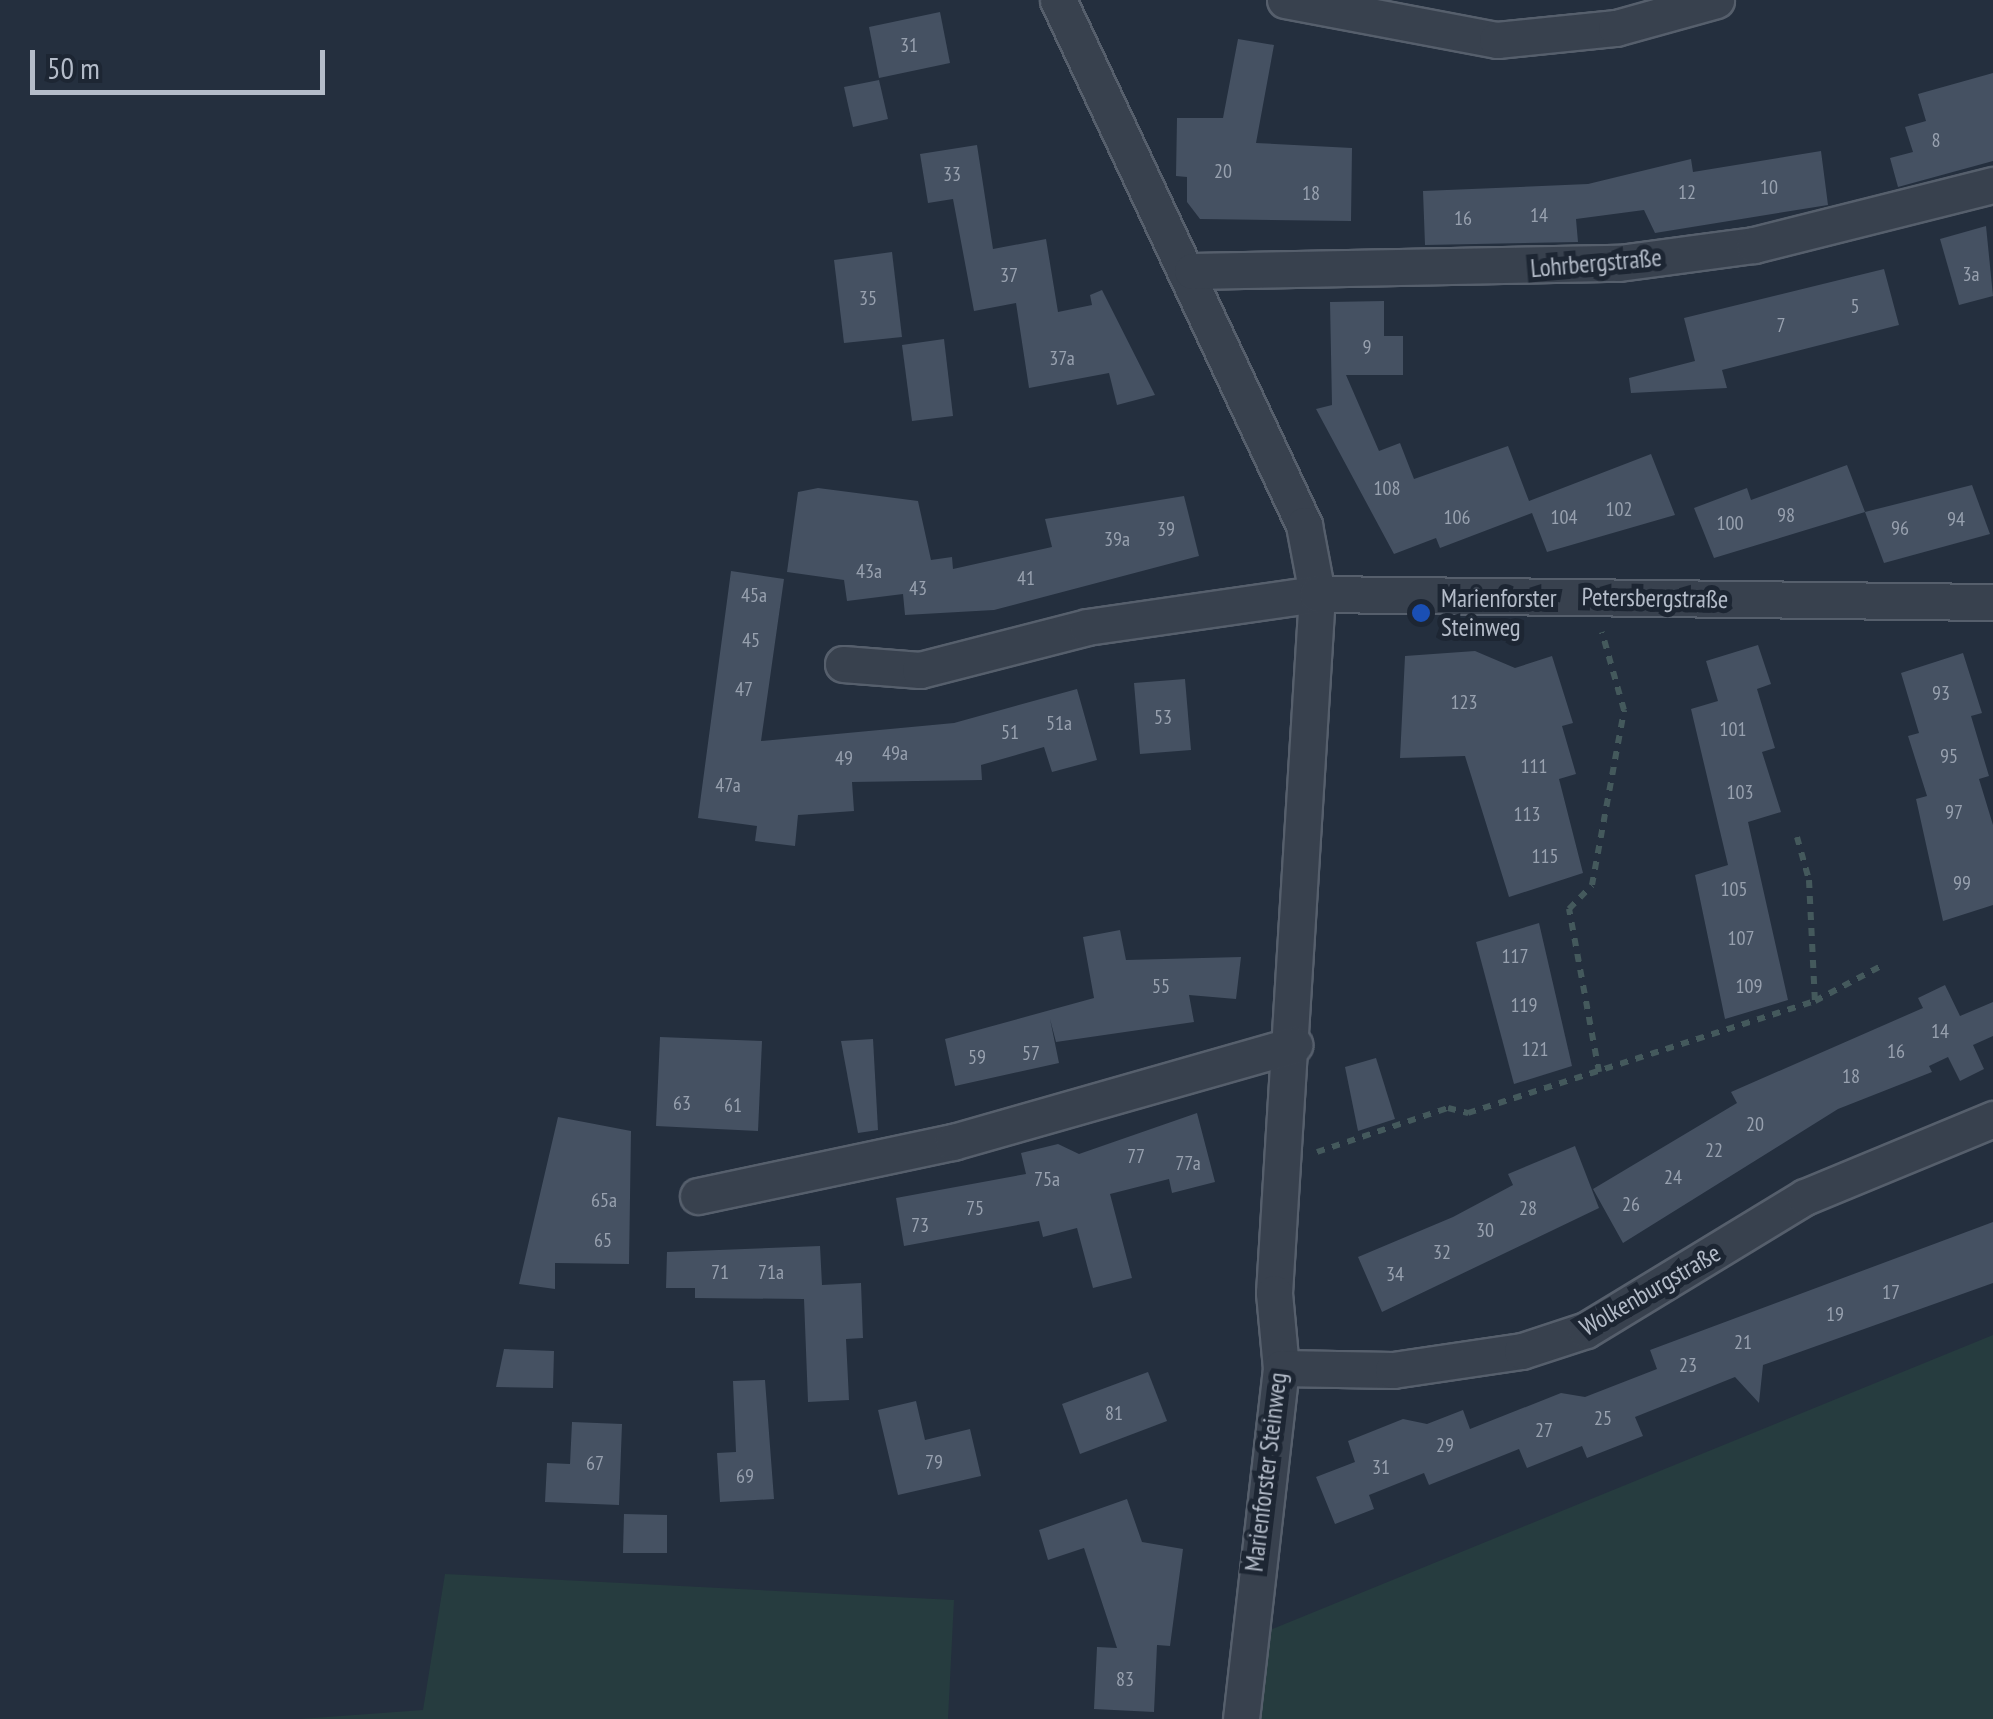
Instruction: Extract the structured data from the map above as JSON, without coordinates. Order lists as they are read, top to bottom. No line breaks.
{"streets":{"street":["Lohrbergstraße","Petersbergstraße","Wolkenburgstraße","Marienforster Steinweg"]},"crossings":[["Lohrbergstraße","Marienforster Steinweg"],["Petersbergstraße","Marienforster Steinweg"],["Wolkenburgstraße","Marienforster Steinweg"]],"places":["Marienforster Steinweg"],"house_numbers":["31","8","20","33","10","12","18","14","16","3a","37","35","5","7","9","37a","108","102","98","106","104","94","100","96","39","39a","43a","41","43","45a","45","47","93","123","53","51a","101","51","49a","95","49","111","47a","103","97","113","115","99","105","107","117","55","109","119","14","121","16","57","59","18","63","61","20","22","77","77a","24","75a","65a","26","75","28","73","30","65","32","71","71a","34","17","19","21","23","81","25","27","29","79","67","31","69","83"],"scale_bar":"50 m"}
